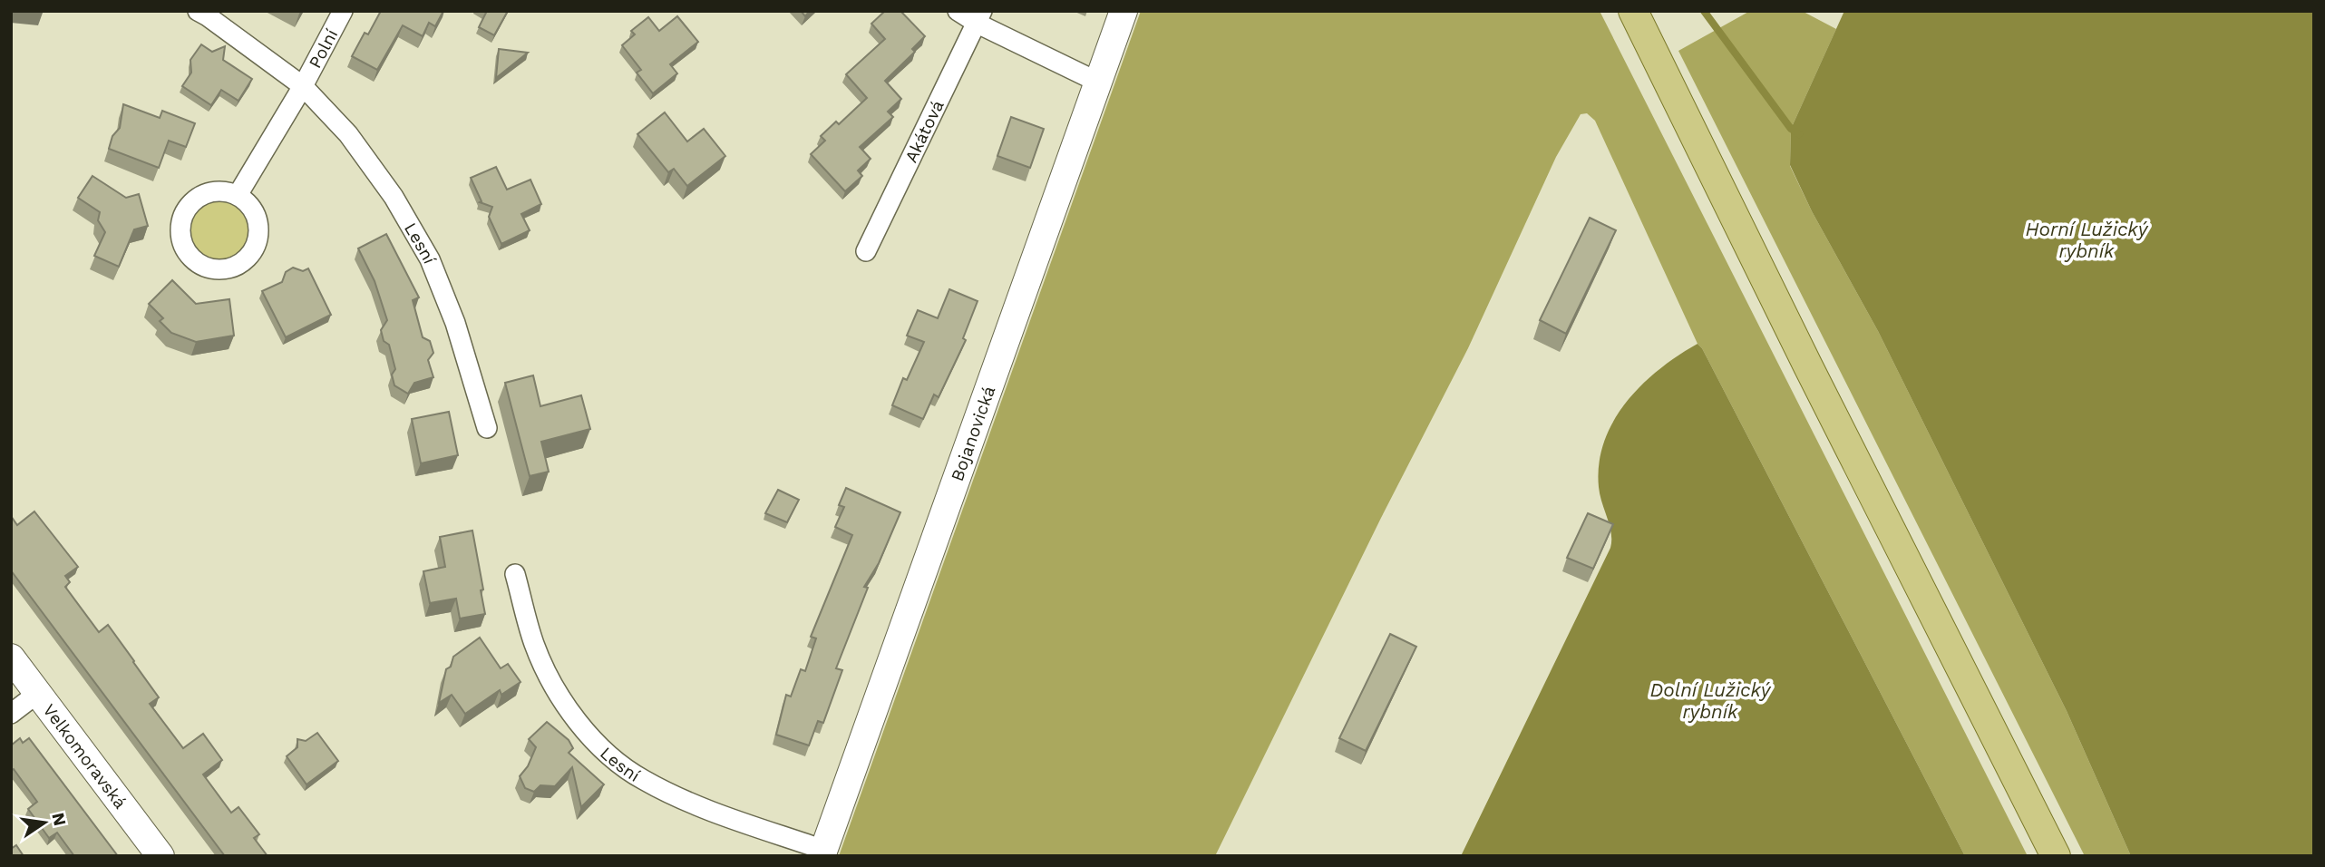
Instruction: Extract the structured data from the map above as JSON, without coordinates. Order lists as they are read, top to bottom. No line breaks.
{"streets":{"street":["Polní","Akátová","Lesní","Bojanovická","Velkomoravská"]},"crossings":[["Polní","Lesní"],["Lesní","Bojanovická"]],"water":["Horní Lužický rybník","Dolní Lužický rybník"],"north":"right"}
